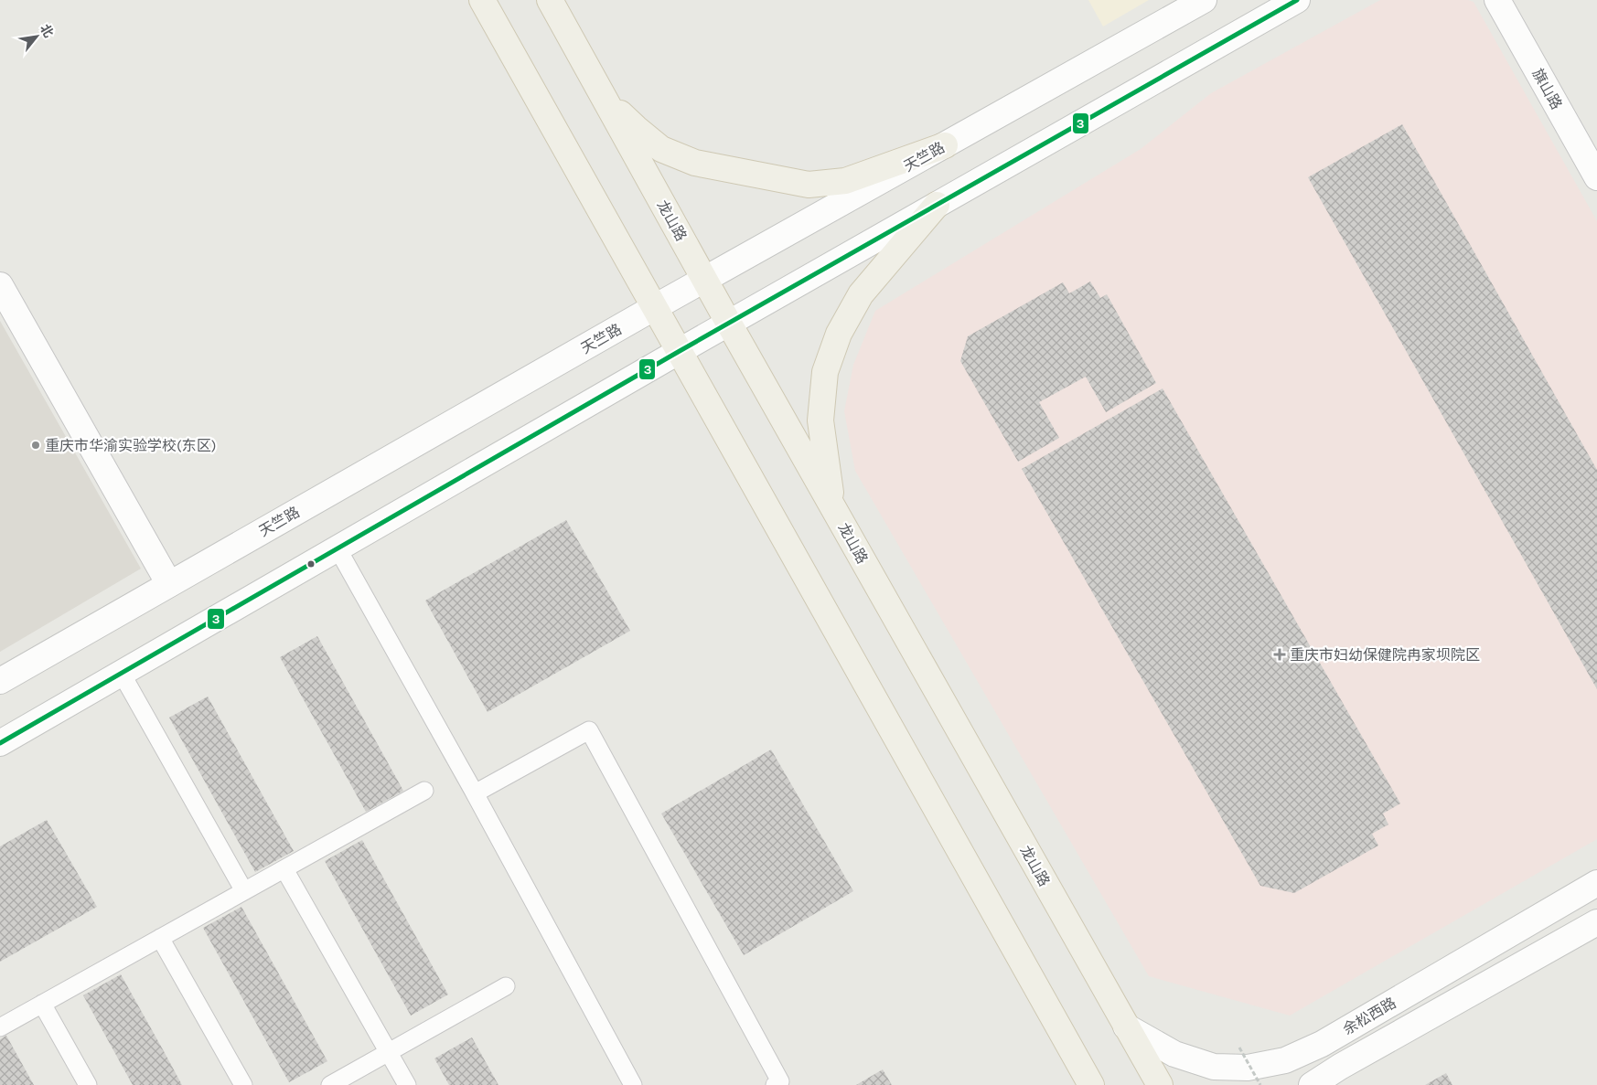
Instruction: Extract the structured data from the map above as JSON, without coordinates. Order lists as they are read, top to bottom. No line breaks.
{"streets":{"main road":["旗山路","天竺路","龙山路","余松西路"]},"crossings":[["天竺路","龙山路"],["龙山路","余松西路"]],"places":{"other":["重庆市华渝实验学校(东区)"],"health":["重庆市妇幼保健院冉家坝院区"]},"lines":["transit line 3"],"north":"top right"}
